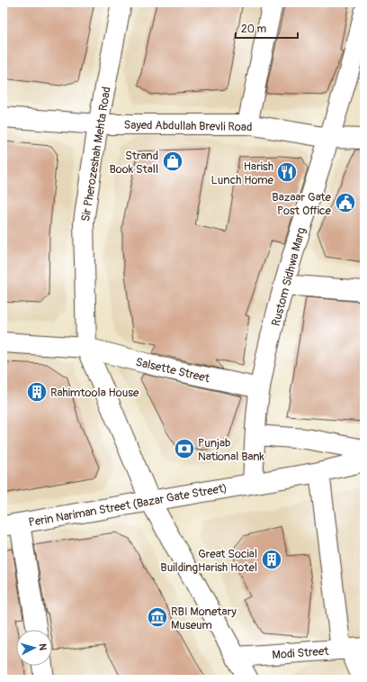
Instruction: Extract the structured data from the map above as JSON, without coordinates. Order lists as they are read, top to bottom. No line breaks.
{"streets":{"street":["Sayed Abdullah Brevli Road","Sir Pherozeshah Mehta Road","Rustom Sidhwa Marg","Salsette Street","Perin Nariman Street (Bazar Gate Street)","Modi Street"]},"crossings":[["Sayed Abdullah Brevli Road","Sir Pherozeshah Mehta Road"],["Sayed Abdullah Brevli Road","Rustom Sidhwa Marg"],["Sir Pherozeshah Mehta Road","Salsette Street"],["Sir Pherozeshah Mehta Road","Perin Nariman Street (Bazar Gate Street)"],["Sir Pherozeshah Mehta Road","Modi Street"],["Rustom Sidhwa Marg","Salsette Street"],["Rustom Sidhwa Marg","Perin Nariman Street (Bazar Gate Street)"]],"places":{"shop":["Strand Book Stall"],"restaurant":["Harish Lunch Home"],"public building":["Bazaar Gate Post Office"],"building":["Rahimtoola House","Great Social BuildingHarish Hotel"],"bank":["Punjab National Bank"],"museum":["RBI Monetary Museum"]},"scale_bar":"20 m","north":"right"}
